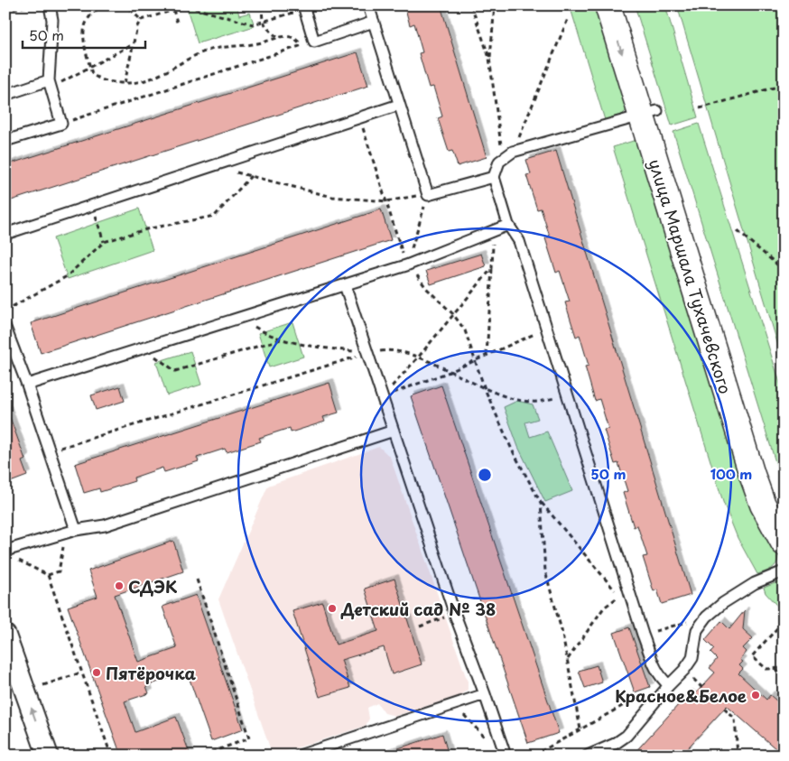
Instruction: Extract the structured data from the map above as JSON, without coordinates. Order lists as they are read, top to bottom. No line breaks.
{"streets":{"street":["улица Маршала Тухачевского"]},"places":["СДЭК","Детский сад № 38","Пятёрочка","Красное&Белое"],"scale_bar":"50 m","rings":["50 m","100 m"]}
